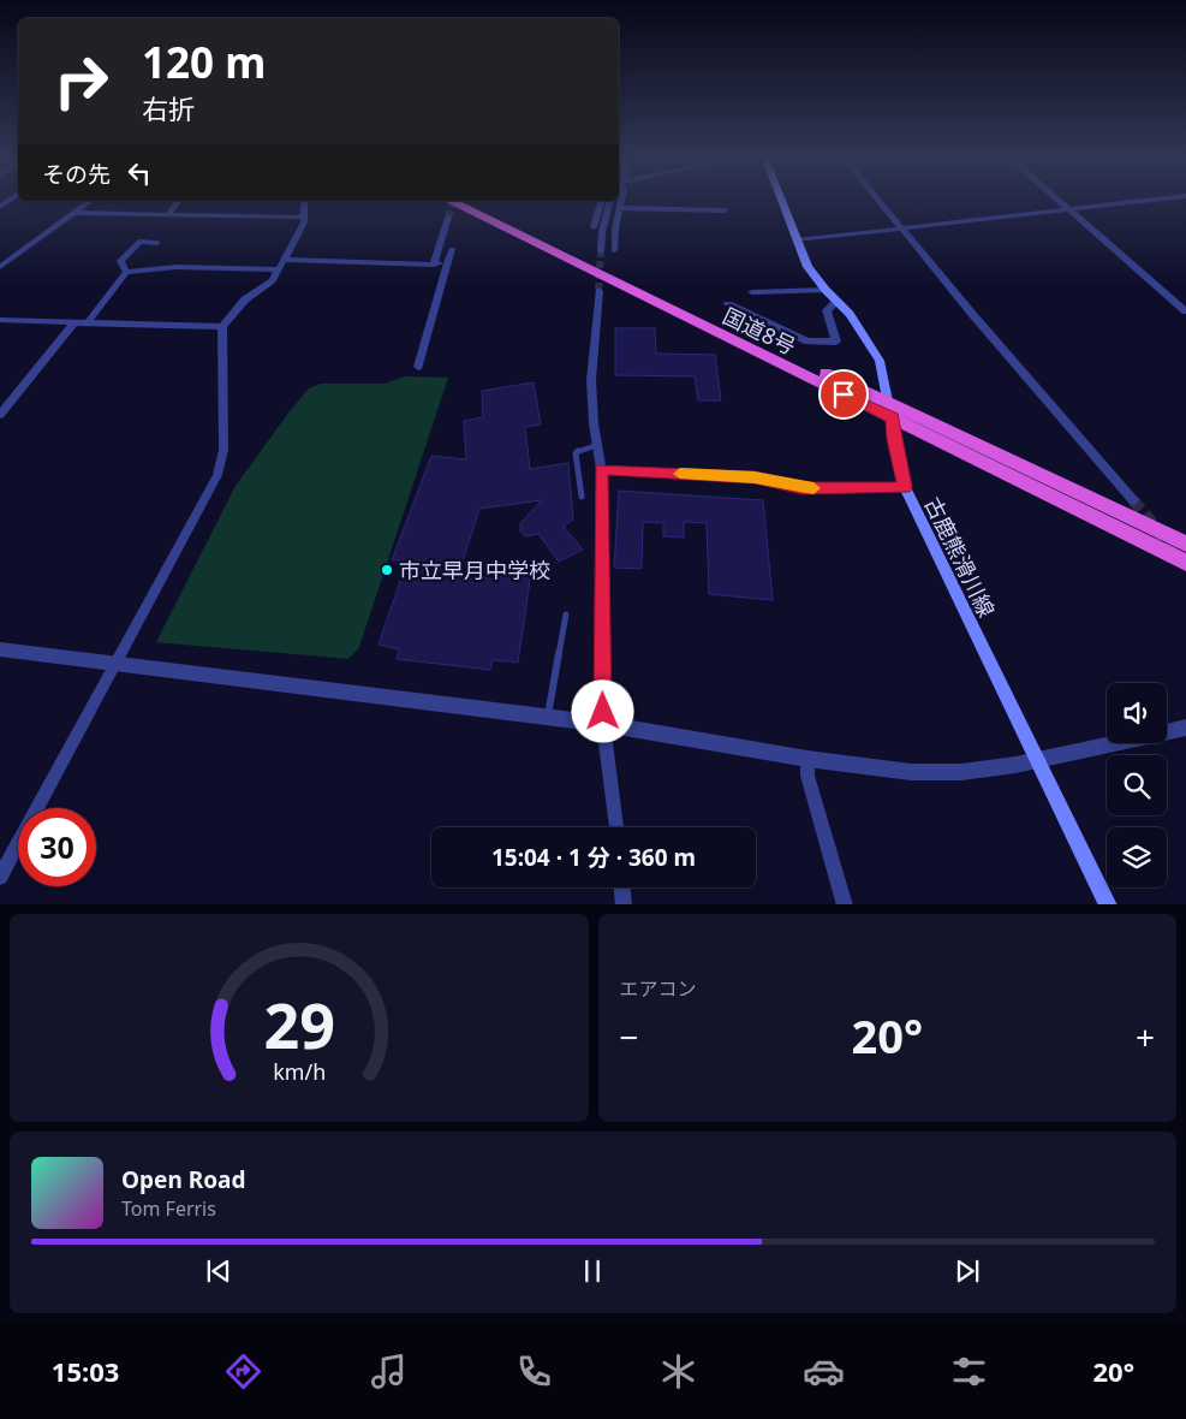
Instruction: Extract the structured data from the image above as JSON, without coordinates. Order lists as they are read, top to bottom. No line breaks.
{"streets":{"highway":["国道8号"],"main road":["古鹿熊滑川線"]},"crossings":[["国道8号","古鹿熊滑川線"]],"places":["市立早月中学校"],"page":{"turn":["120 m","右折"],"then":"その先","limit":"30","trip":"15:04 · 1 分 · 360 m","tile":"エアコン","heat":["−","20°","+"],"song":["Open Road","Tom Ferris"],"tabs":["15:03","20°"],"gauge":["29","km/h"]}}
